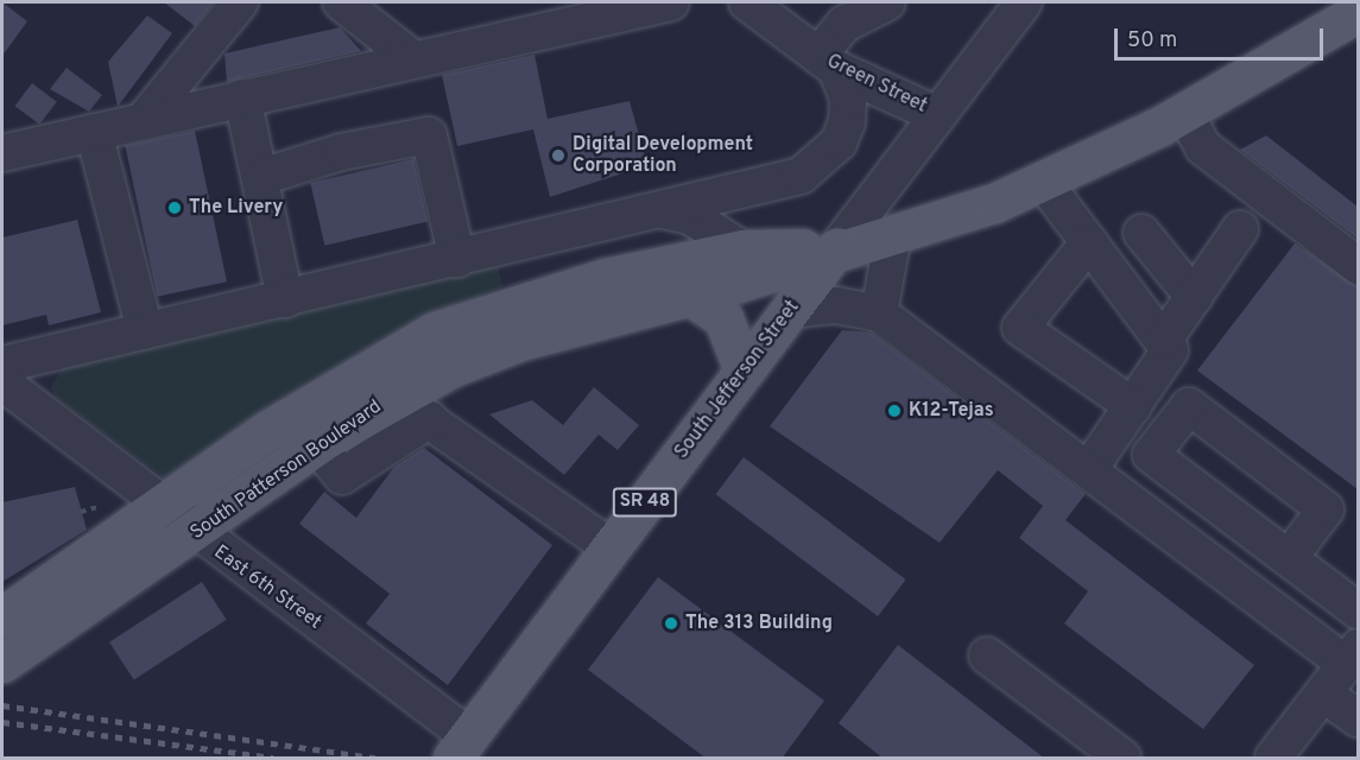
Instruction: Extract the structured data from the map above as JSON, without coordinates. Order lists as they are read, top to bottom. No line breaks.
{"streets":{"main road":["South Jefferson Street","South Patterson Boulevard","SR 48"],"street":["Green Street","East 6th Street"]},"crossings":[["Green Street","South Jefferson Street"],["South Jefferson Street","South Patterson Boulevard"],["South Jefferson Street","East 6th Street"],["South Patterson Boulevard","East 6th Street"]],"places":["Digital Development Corporation","The Livery","K12-Tejas","The 313 Building"],"scale_bar":"50 m"}
